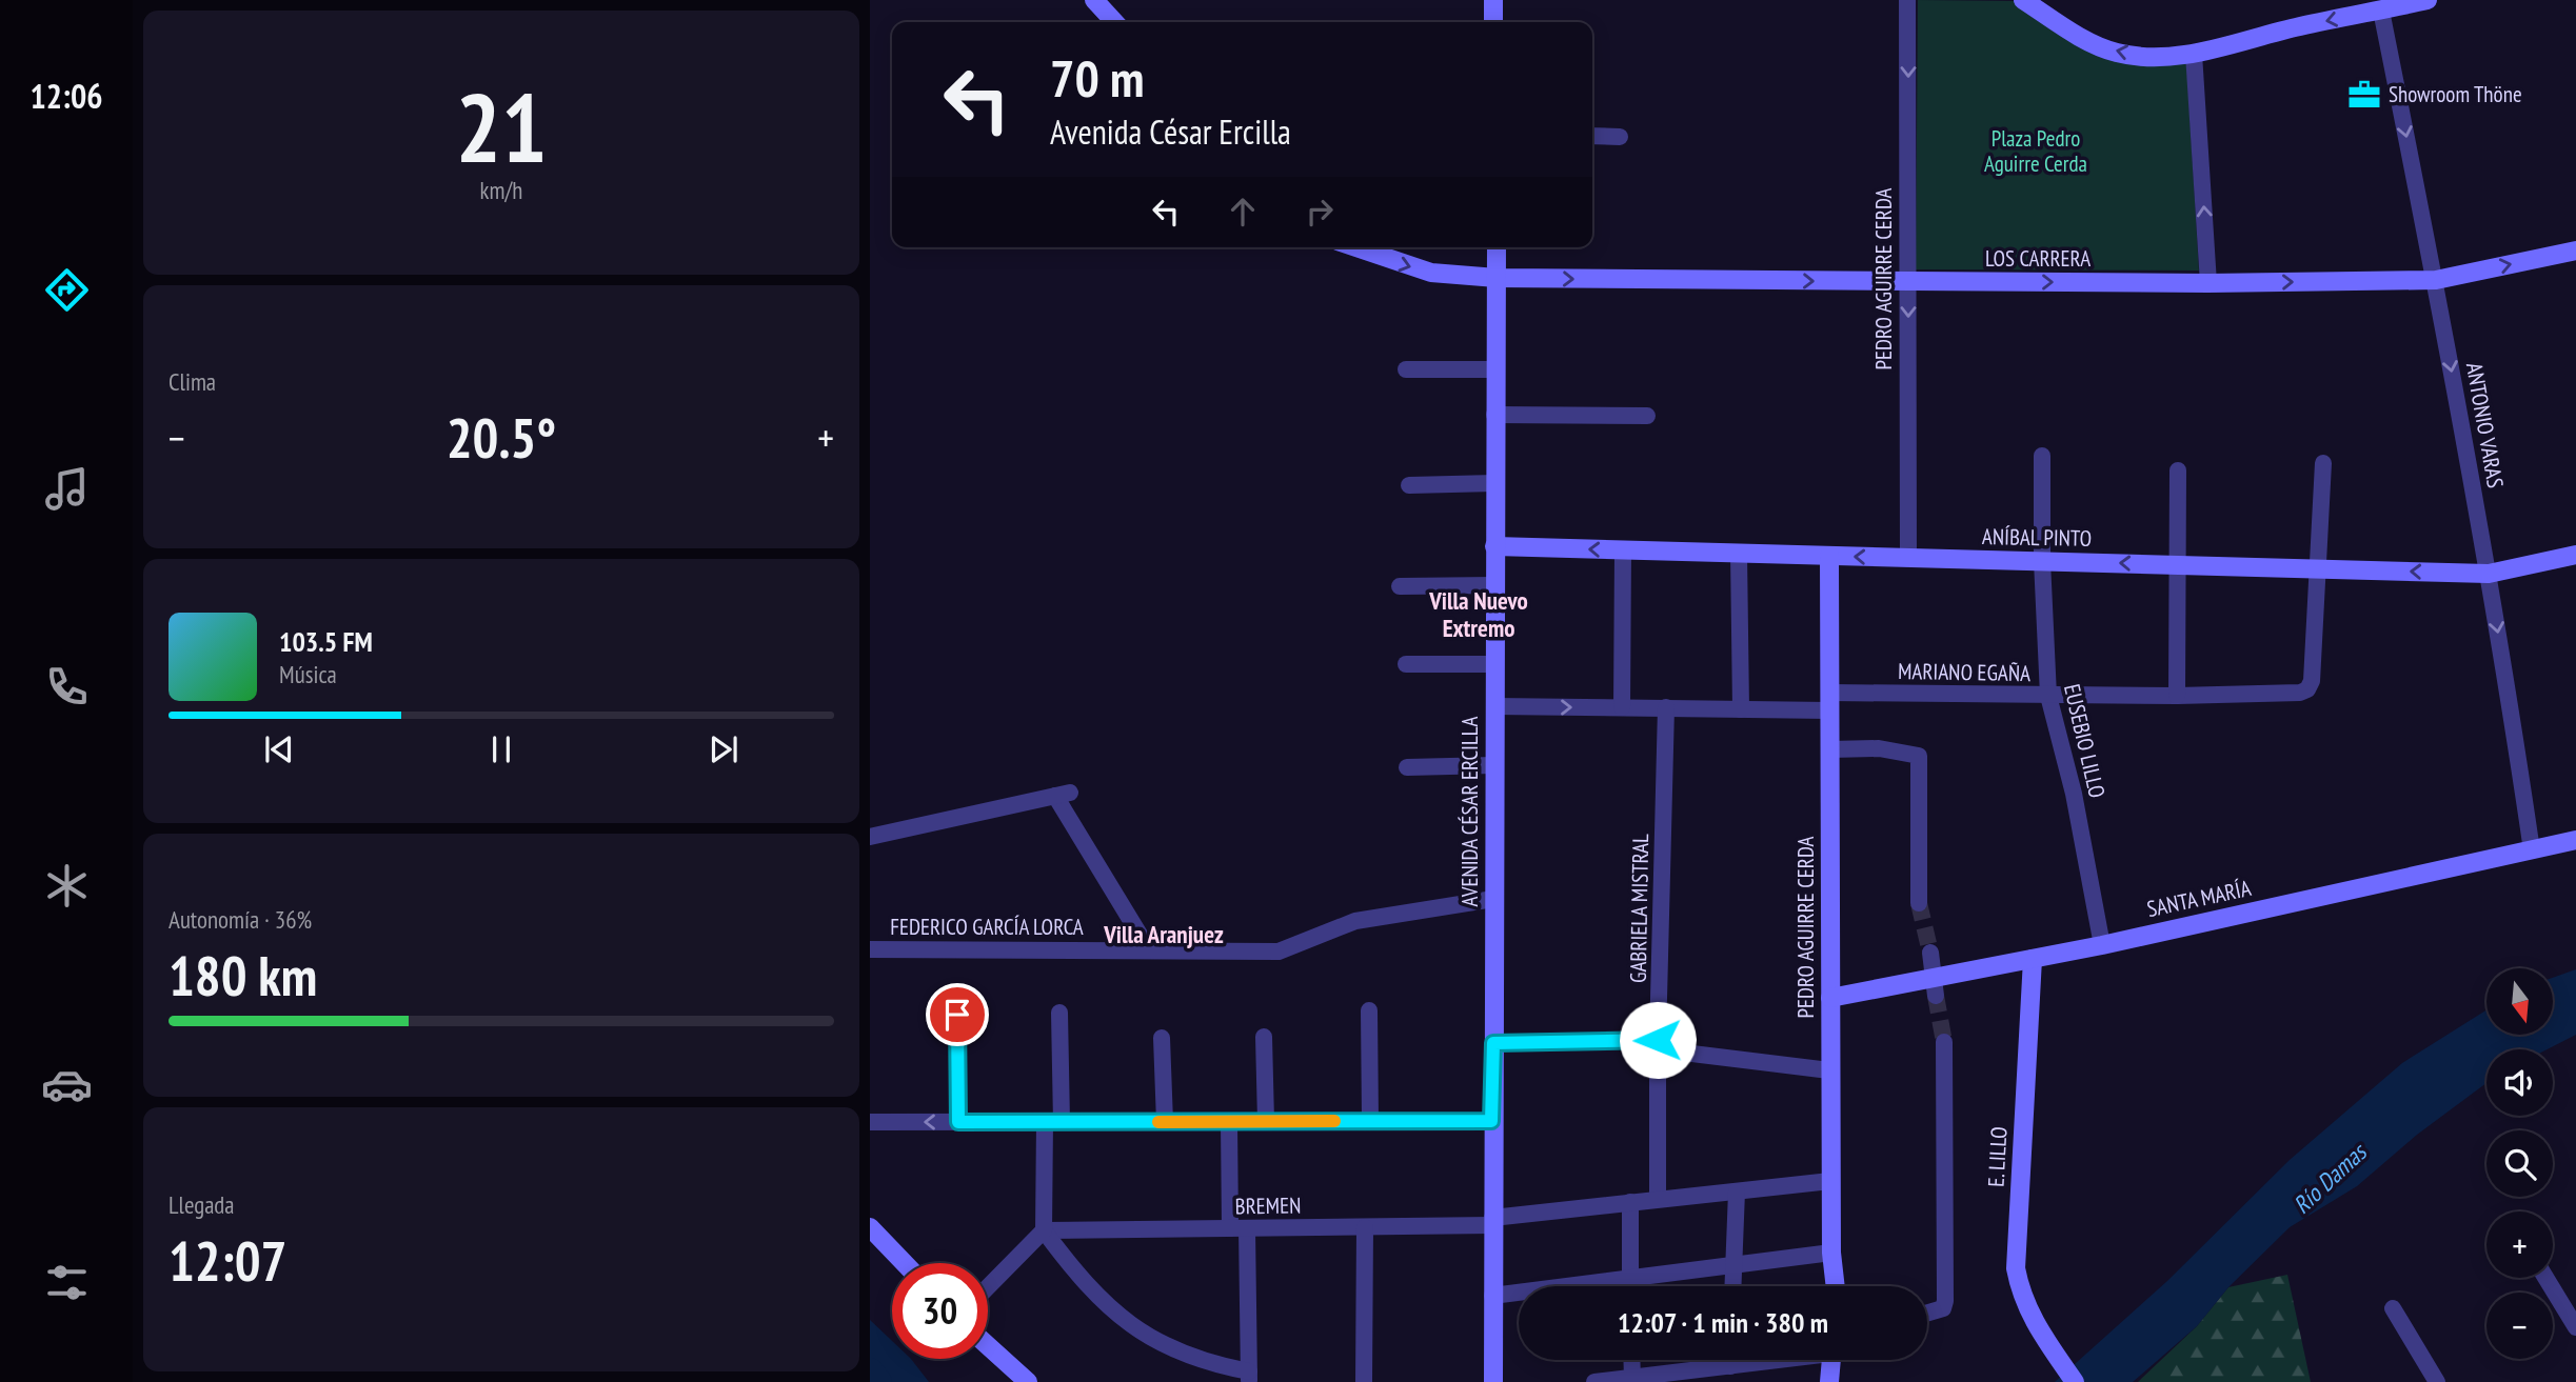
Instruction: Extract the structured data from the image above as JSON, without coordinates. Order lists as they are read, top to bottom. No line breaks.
{"streets":{"street":["LOS CARRERA","PEDRO AGUIRRE CERDA","ANTONIO VARAS","ANÍBAL PINTO","MARIANO EGAÑA","EUSEBIO LILLO","AVENIDA CÉSAR ERCILLA","SANTA MARÍA","GABRIELA MISTRAL","FEDERICO GARCÍA LORCA","E. LILLO","BREMEN"]},"crossings":[["LOS CARRERA","PEDRO AGUIRRE CERDA"],["LOS CARRERA","ANTONIO VARAS"],["LOS CARRERA","AVENIDA CÉSAR ERCILLA"],["PEDRO AGUIRRE CERDA","ANÍBAL PINTO"],["PEDRO AGUIRRE CERDA","MARIANO EGAÑA"],["PEDRO AGUIRRE CERDA","SANTA MARÍA"],["PEDRO AGUIRRE CERDA","BREMEN"],["ANTONIO VARAS","ANÍBAL PINTO"],["ANTONIO VARAS","SANTA MARÍA"],["ANÍBAL PINTO","MARIANO EGAÑA"],["ANÍBAL PINTO","EUSEBIO LILLO"],["ANÍBAL PINTO","AVENIDA CÉSAR ERCILLA"],["MARIANO EGAÑA","EUSEBIO LILLO"],["MARIANO EGAÑA","AVENIDA CÉSAR ERCILLA"],["MARIANO EGAÑA","GABRIELA MISTRAL"],["EUSEBIO LILLO","SANTA MARÍA"],["AVENIDA CÉSAR ERCILLA","FEDERICO GARCÍA LORCA"],["AVENIDA CÉSAR ERCILLA","BREMEN"],["SANTA MARÍA","E. LILLO"],["GABRIELA MISTRAL","BREMEN"]],"one_way":["LOS CARRERA","PEDRO AGUIRRE CERDA","ANTONIO VARAS","ANÍBAL PINTO"],"districts":["Villa Nuevo Extremo","Villa Aranjuez"],"water":["Río Damas"],"parks":["Plaza Pedro Aguirre Cerda"],"places":{"office":["Showroom Thöne"]},"north":"bottom","page":{"tabs":"12:06","tile":[["21","km/h"],"Clima",["Autonomía · 36%","180 km"],["Llegada","12:07"]],"turn":["70 m","Avenida César Ercilla"],"heat":["−","20.5°","+"],"song":["103.5 FM","Música"],"map_buttons":["+","−"],"limit":"30","trip":"12:07 · 1 min · 380 m"}}
